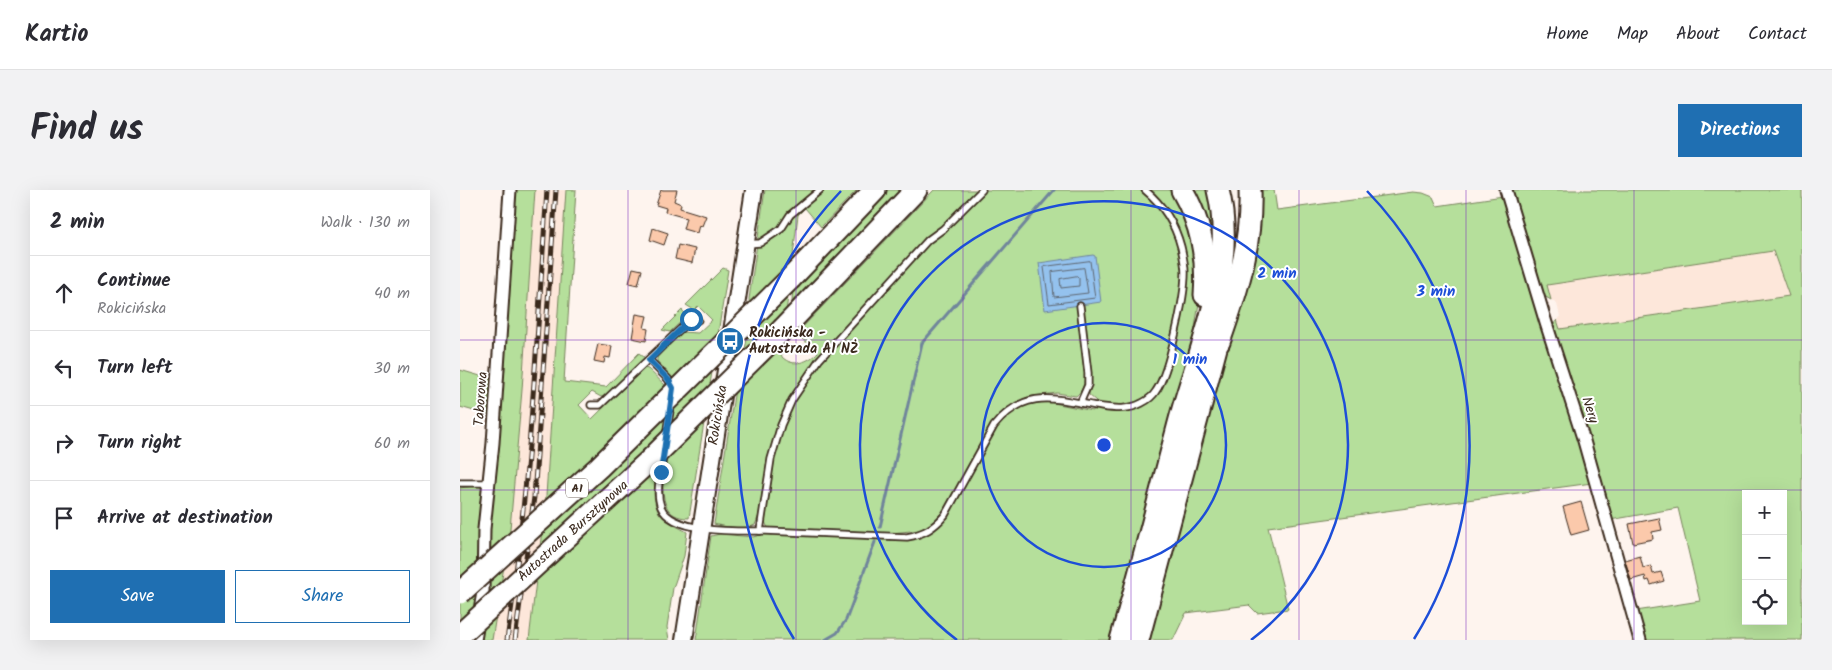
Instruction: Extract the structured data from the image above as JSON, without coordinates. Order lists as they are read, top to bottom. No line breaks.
{"streets":{"highway":["A1","Autostrada Bursztynowa"],"main road":["Rokicińska"],"street":["Taborowa","Nery"]},"places":{"bus stop":["Rokicińska - Autostrada A1 NŻ"]},"page":{"header":"Kartio","nav":["Home","Map","About","Contact"],"title":"Find us","buttons":["Directions",["Save","Share"]],"heading":["2 min","Walk · 130 m"],"list":[["Continue","Rokicińska","40 m"],["Turn left","30 m"],["Turn right","60 m"],"Arrive at destination"],"map_buttons":["+","−"]},"rings":["2 min","3 min","1 min"]}
